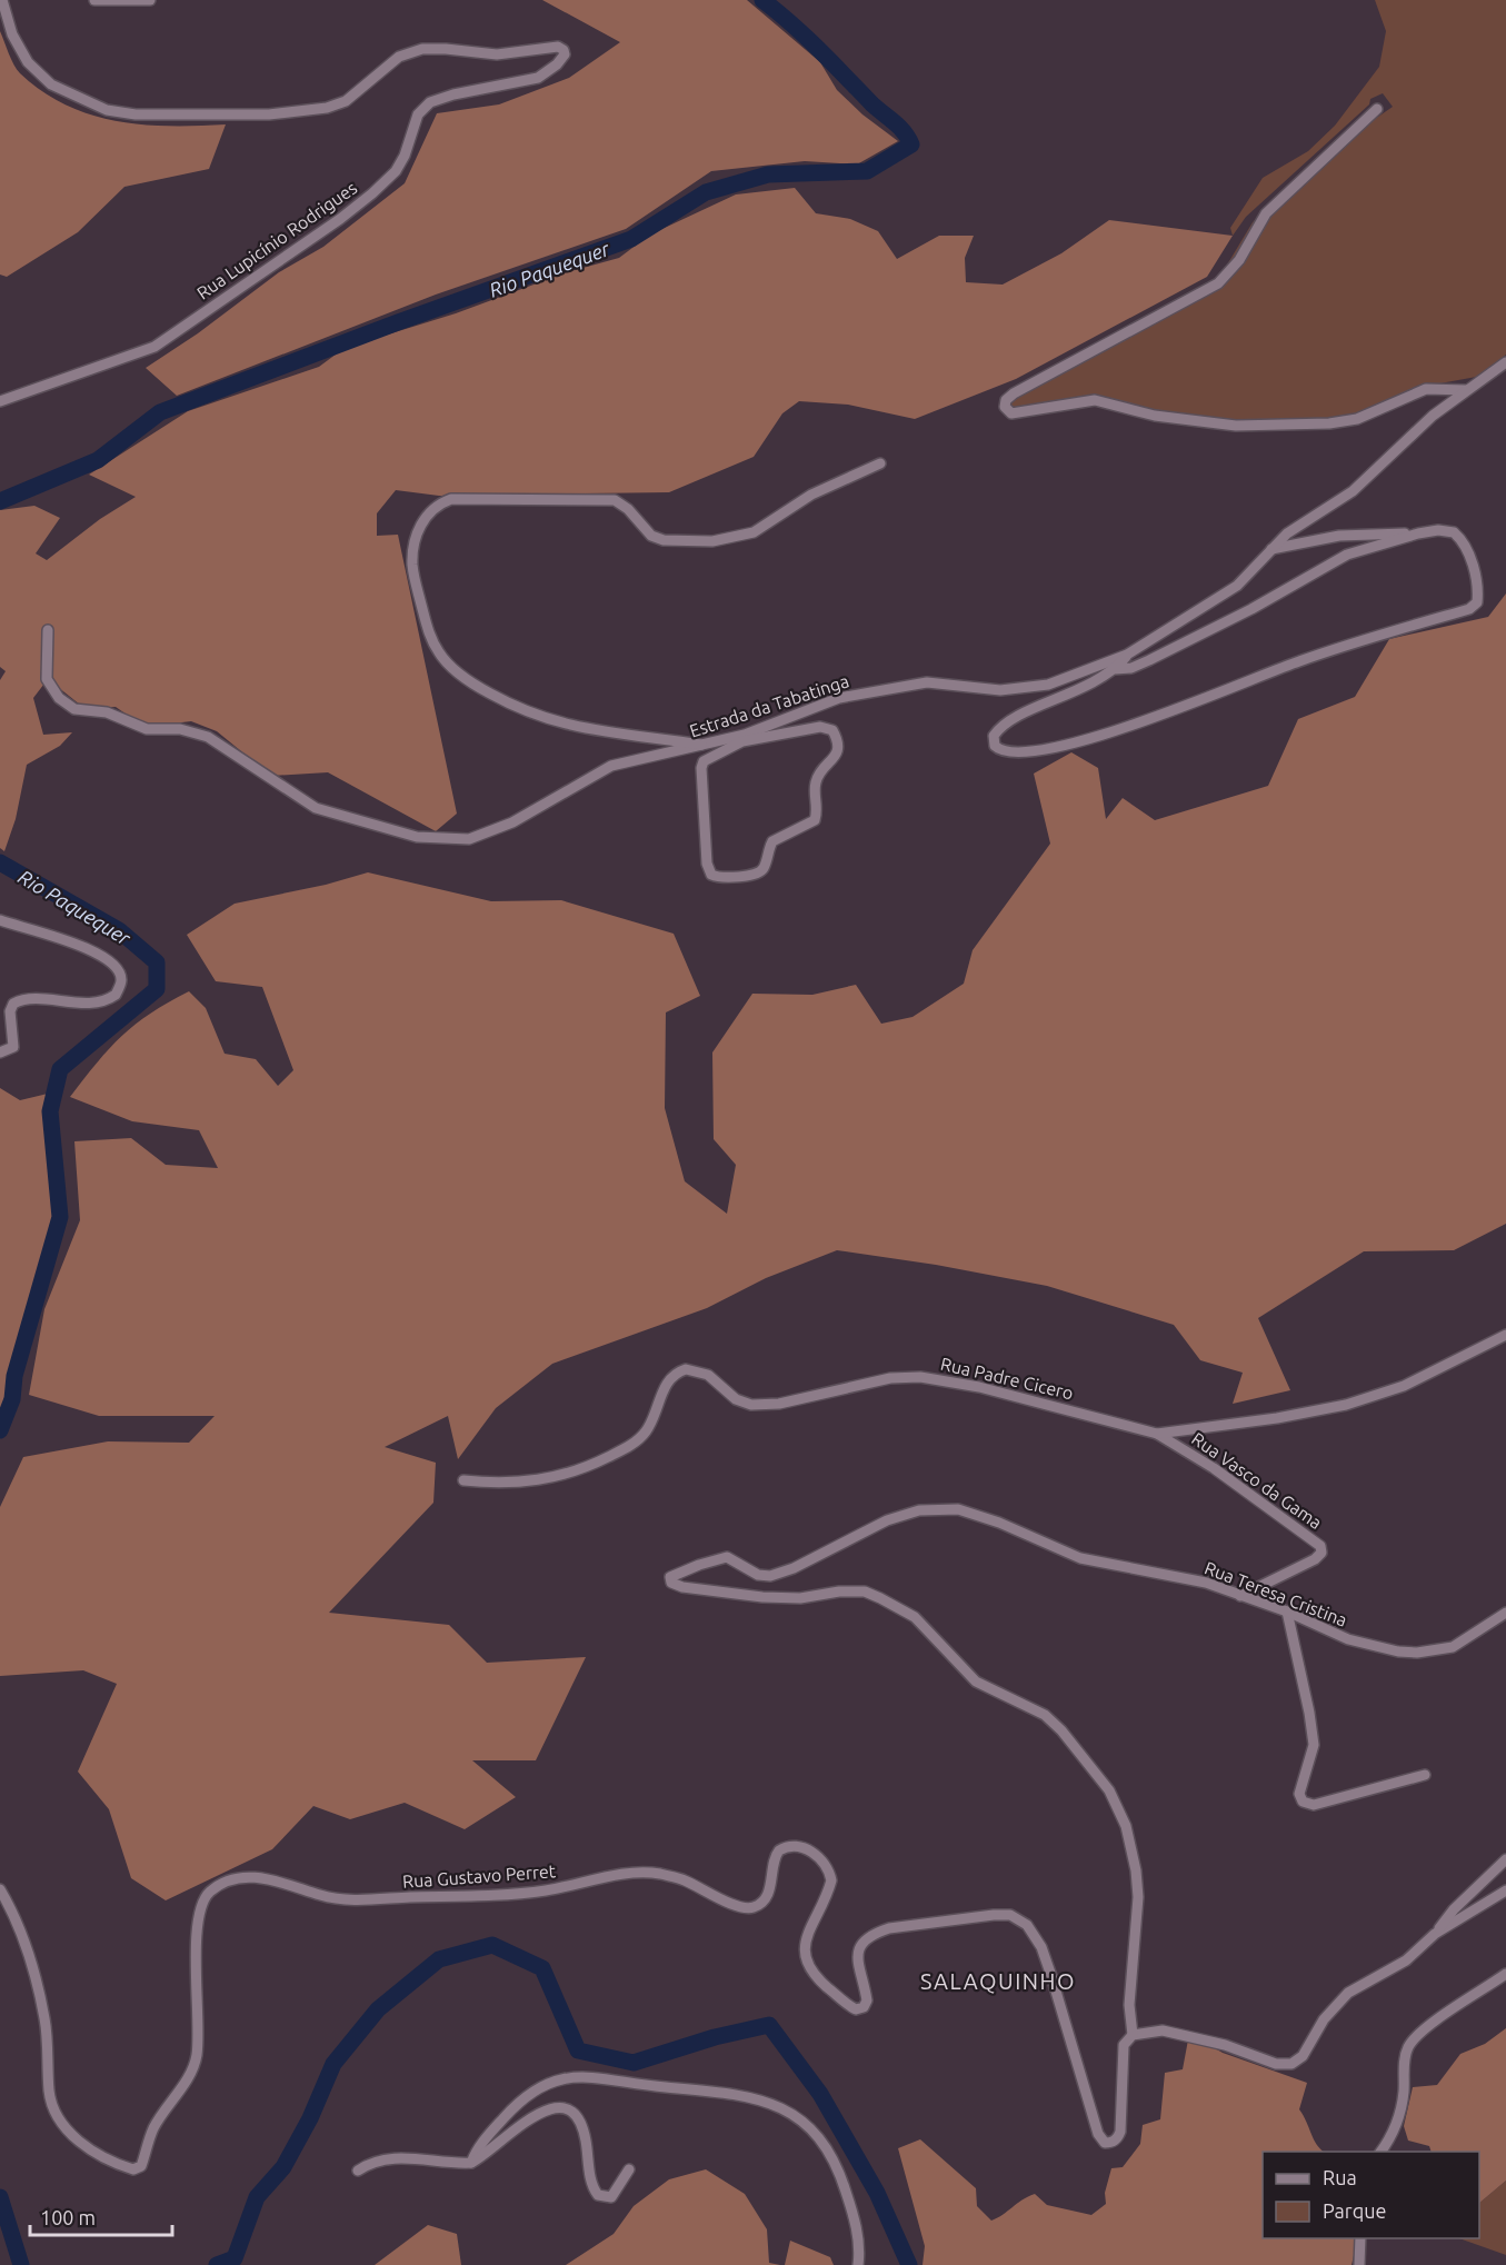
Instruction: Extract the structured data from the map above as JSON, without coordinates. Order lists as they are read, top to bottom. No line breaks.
{"streets":{"street":["Rua Lupicínio Rodrigues","Estrada da Tabatinga","Rua Padre Cicero","Rua Vasco da Gama","Rua Teresa Cristina","Rua Gustavo Perret"]},"crossings":[["Rua Padre Cicero","Rua Vasco da Gama"],["Rua Vasco da Gama","Rua Teresa Cristina"],["Rua Teresa Cristina","Rua Gustavo Perret"]],"districts":["SALAQUINHO"],"water":["Rio Paquequer"],"legend":["Rua","Parque"],"scale_bar":"100 m"}
